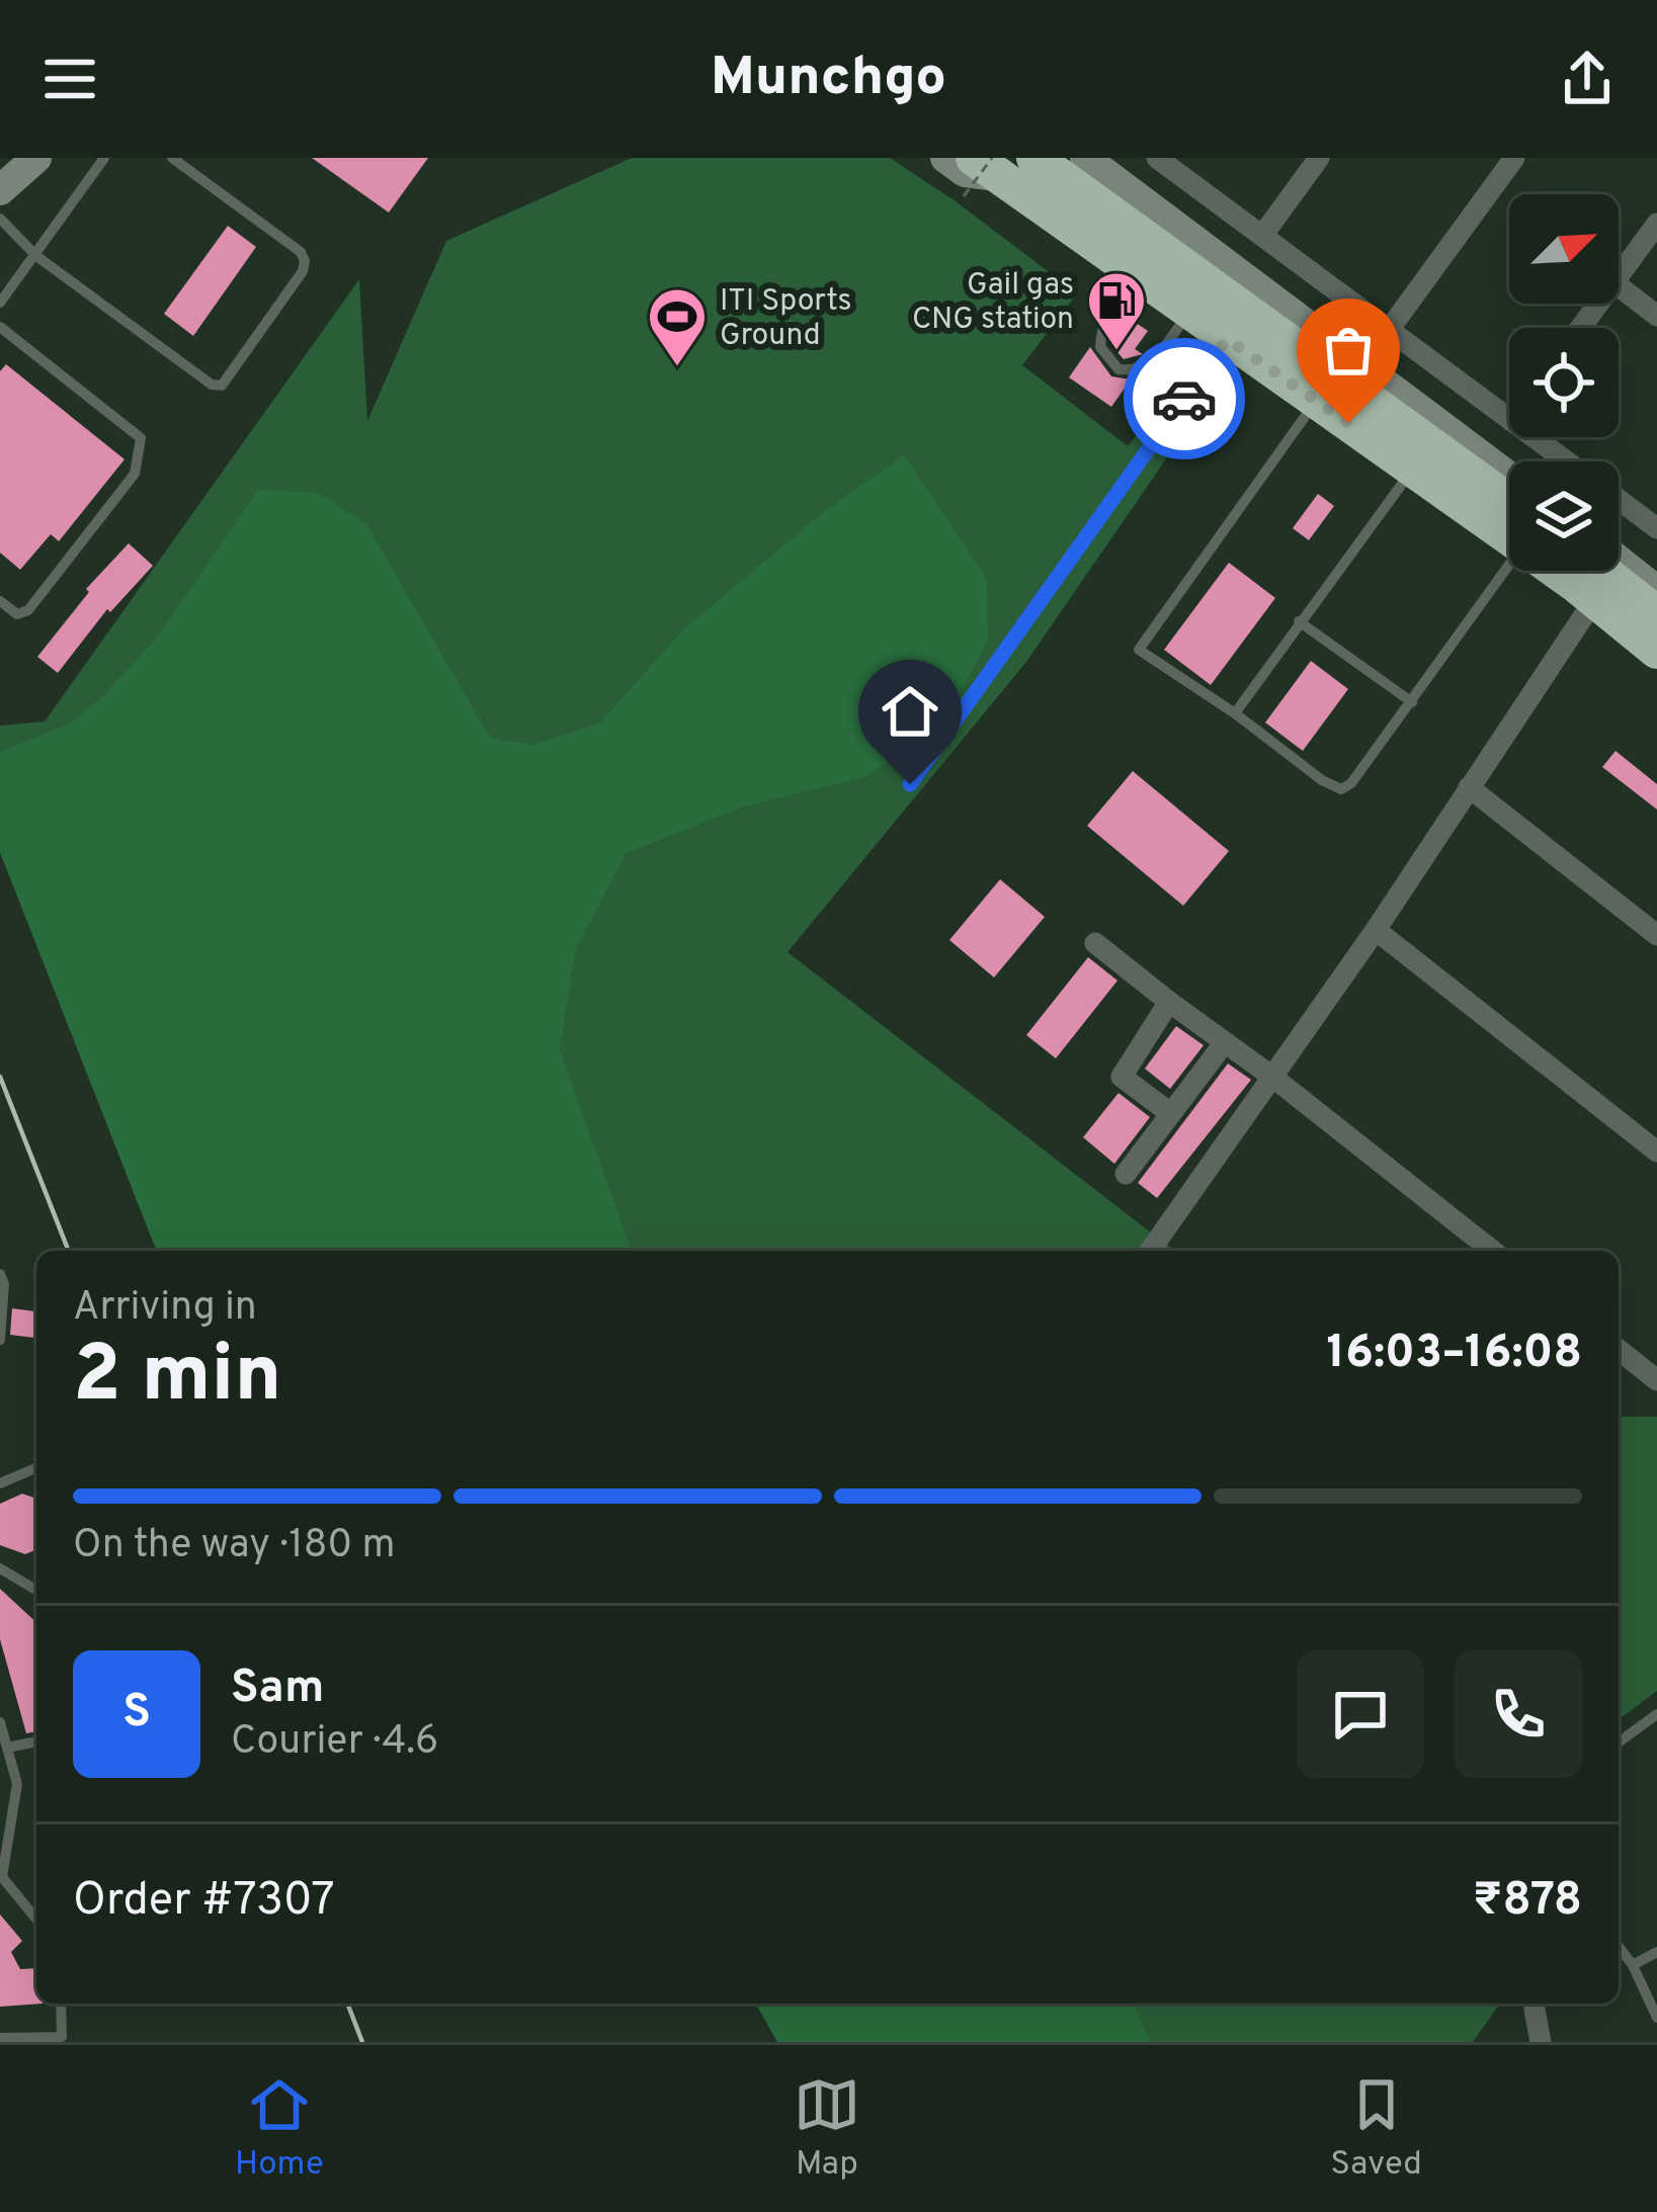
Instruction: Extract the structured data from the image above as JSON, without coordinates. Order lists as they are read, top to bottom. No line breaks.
{"places":{"fuel station":["Gail gas CNG station"],"sports":["ITI Sports Ground"]},"north":"top right","page":{"header":"Munchgo","heading":["2 min","Arriving in","16:03–16:08"],"panel":["Sam","Courier · 4.6","Order #7307","₹878"],"bar":"On the way · 180 m","round":"S","tabs":["Home","Map","Saved"]}}
